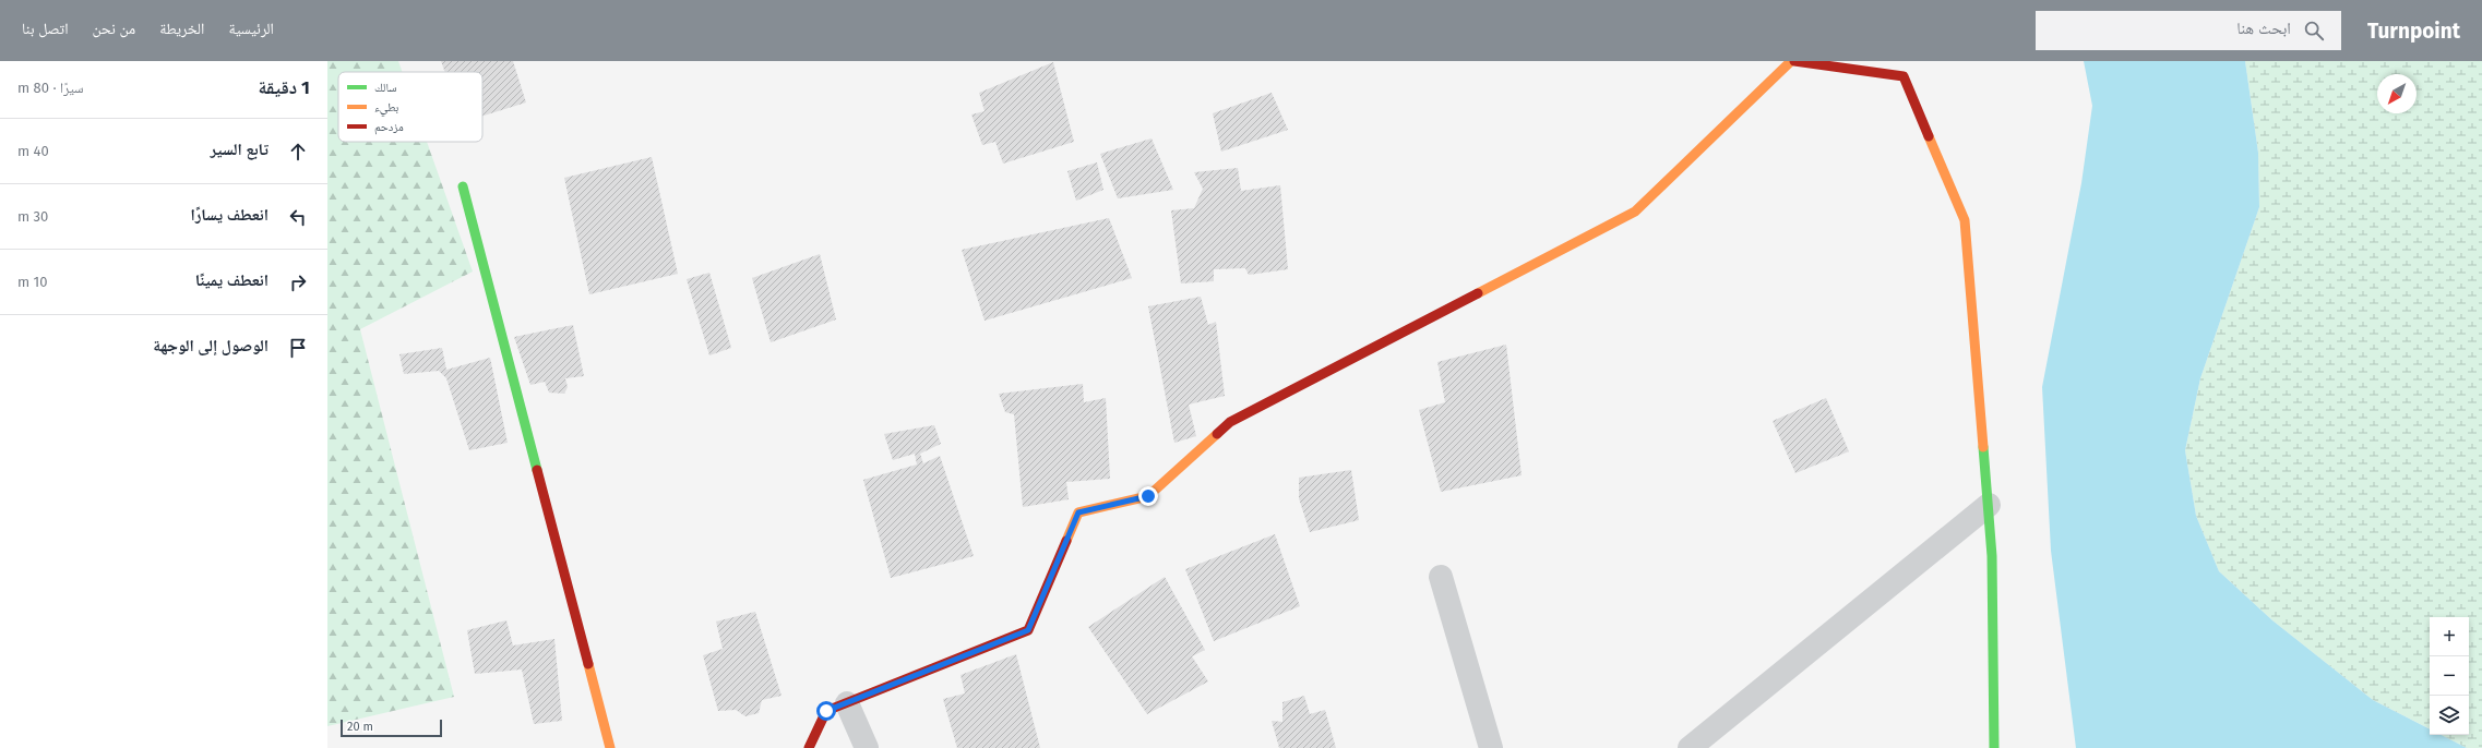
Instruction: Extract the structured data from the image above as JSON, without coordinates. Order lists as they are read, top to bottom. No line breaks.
{"legend":["سالك","بطيء","مزدحم"],"scale_bar":"20 m","north":"bottom left","page":{"header":"Turnpoint","search":"ابحث هنا","nav":["الرئيسية","الخريطة","من نحن","اتصل بنا"],"heading":["1 دقيقة","سيرًا · 80 m"],"list":[["تابع السير","40 m"],["انعطف يسارًا","30 m"],["انعطف يمينًا","10 m"],"الوصول إلى الوجهة"],"map_buttons":["+","−"],"scale":"20 m"}}
